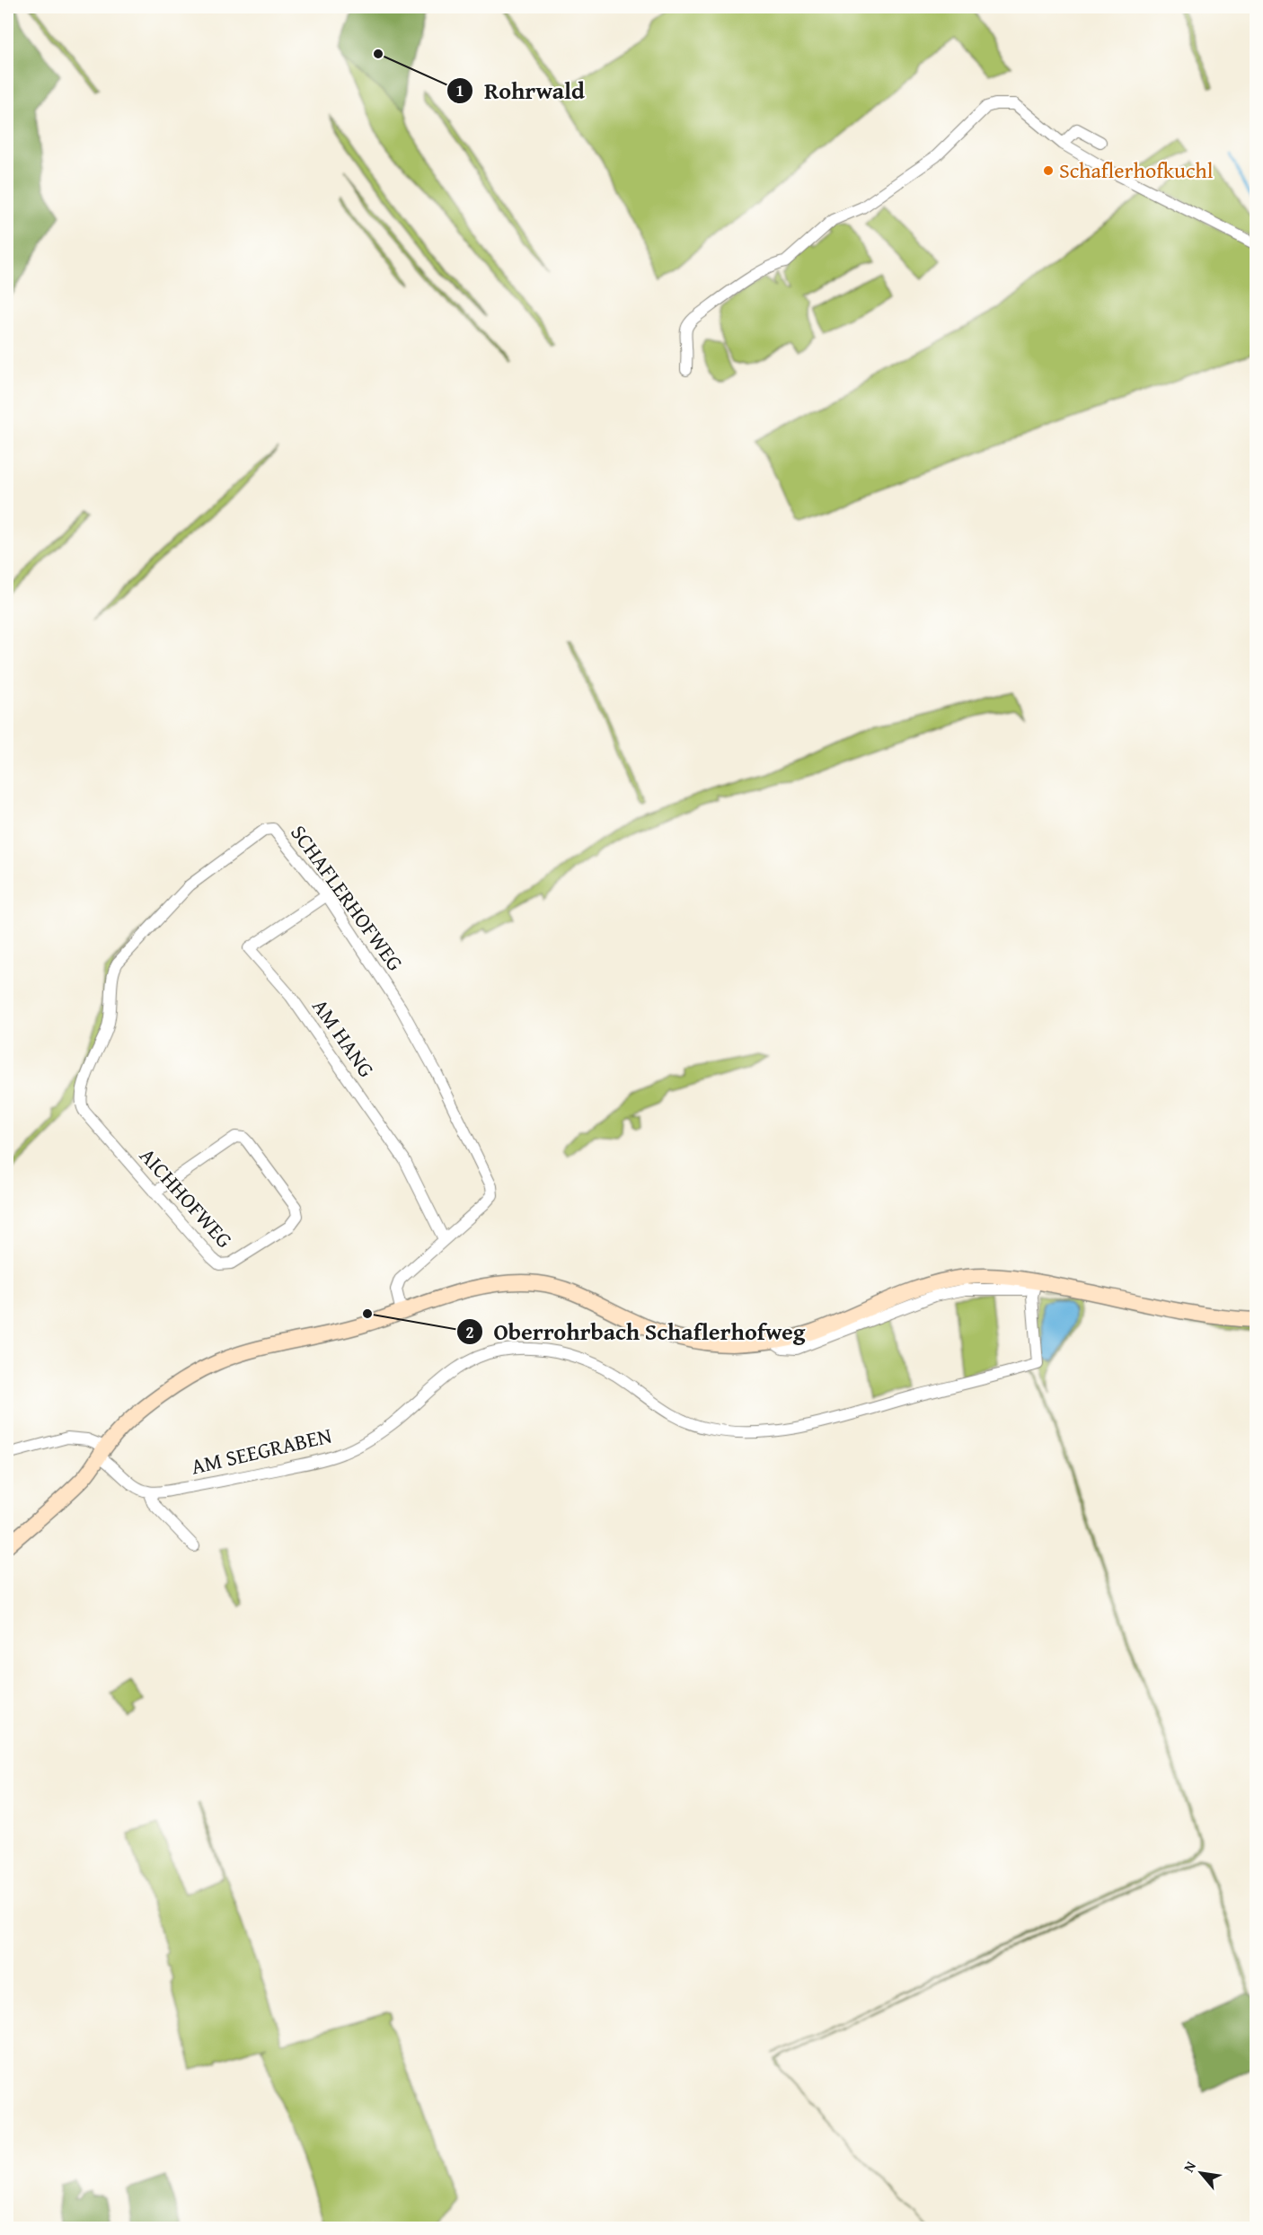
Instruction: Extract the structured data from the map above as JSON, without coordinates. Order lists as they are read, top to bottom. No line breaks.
{"streets":{"street":["SCHAFLERHOFWEG","AM HANG","AICHHOFWEG","AM SEEGRABEN"]},"crossings":[["SCHAFLERHOFWEG","AM HANG"],["SCHAFLERHOFWEG","AICHHOFWEG"]],"places":["Rohrwald","Schaflerhofkuchl","Oberrohrbach Schaflerhofweg"],"north":"top left"}
